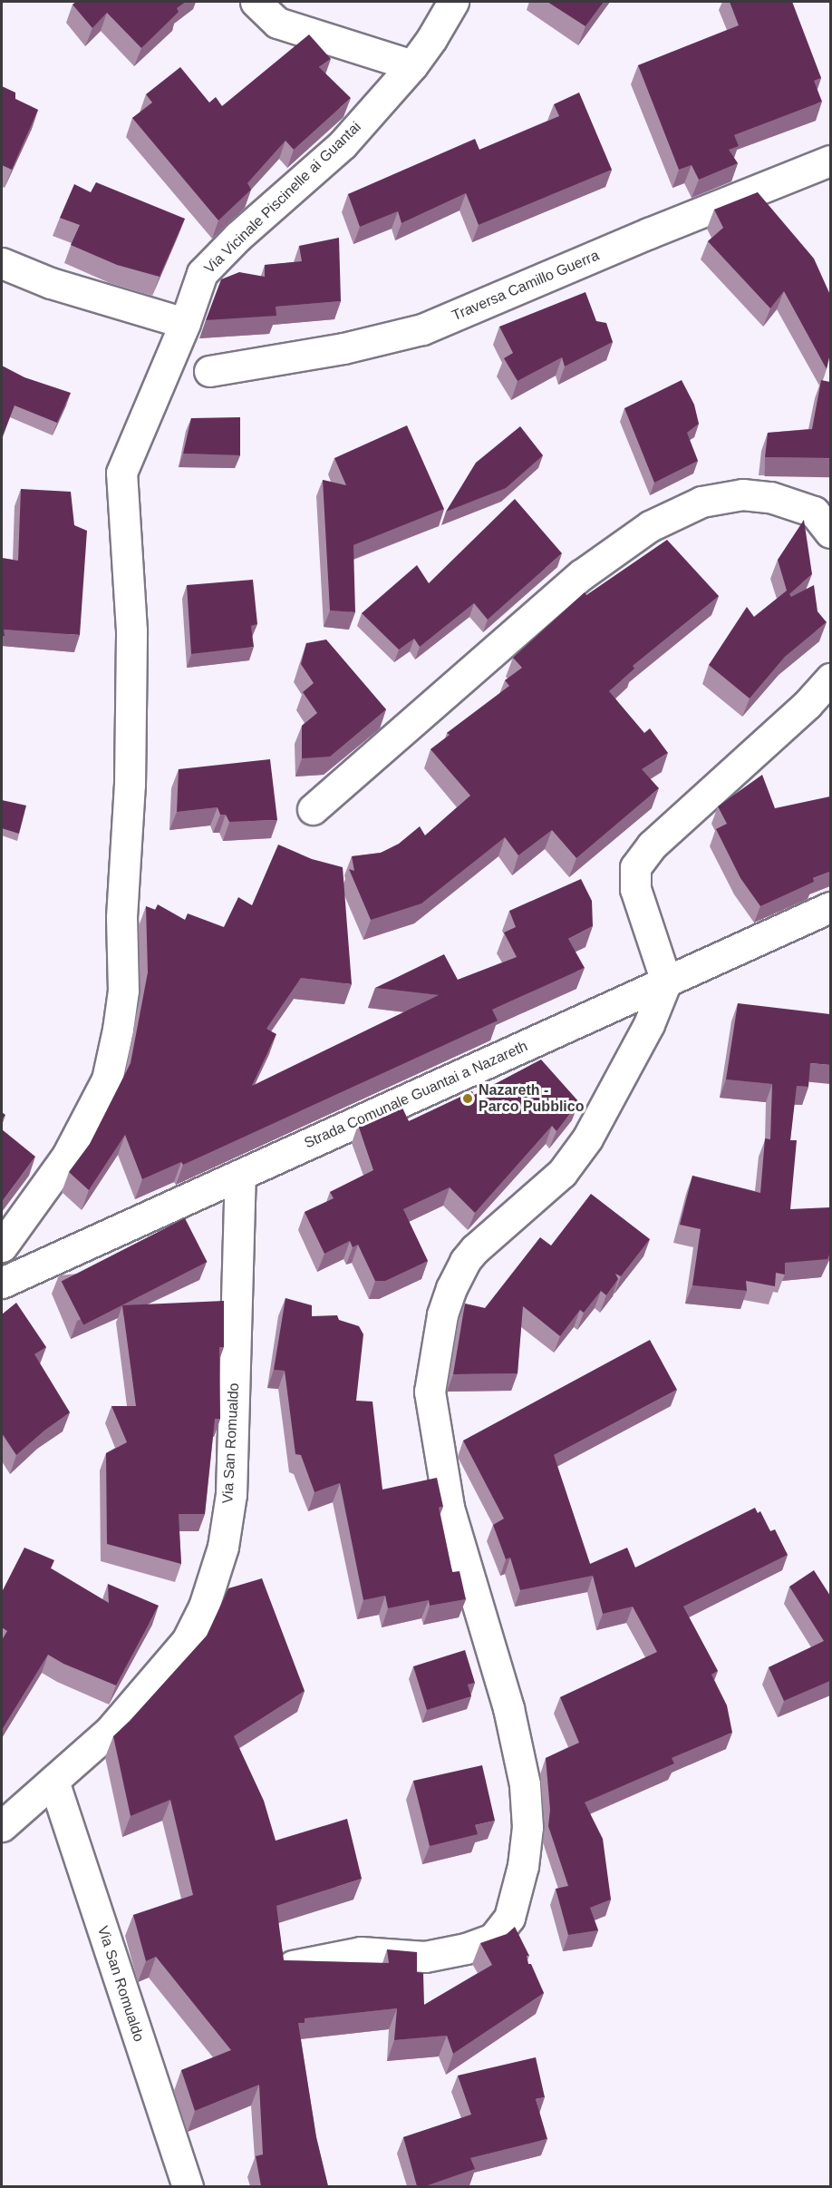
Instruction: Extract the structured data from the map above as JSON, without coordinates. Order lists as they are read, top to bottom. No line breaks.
{"streets":{"street":["Via Vicinale Piscinelle ai Guantai","Traversa Camillo Guerra","Strada Comunale Guantai a Nazareth","Via San Romualdo"]},"crossings":[["Strada Comunale Guantai a Nazareth","Via San Romualdo"]],"places":["Nazareth - Parco Pubblico"]}
